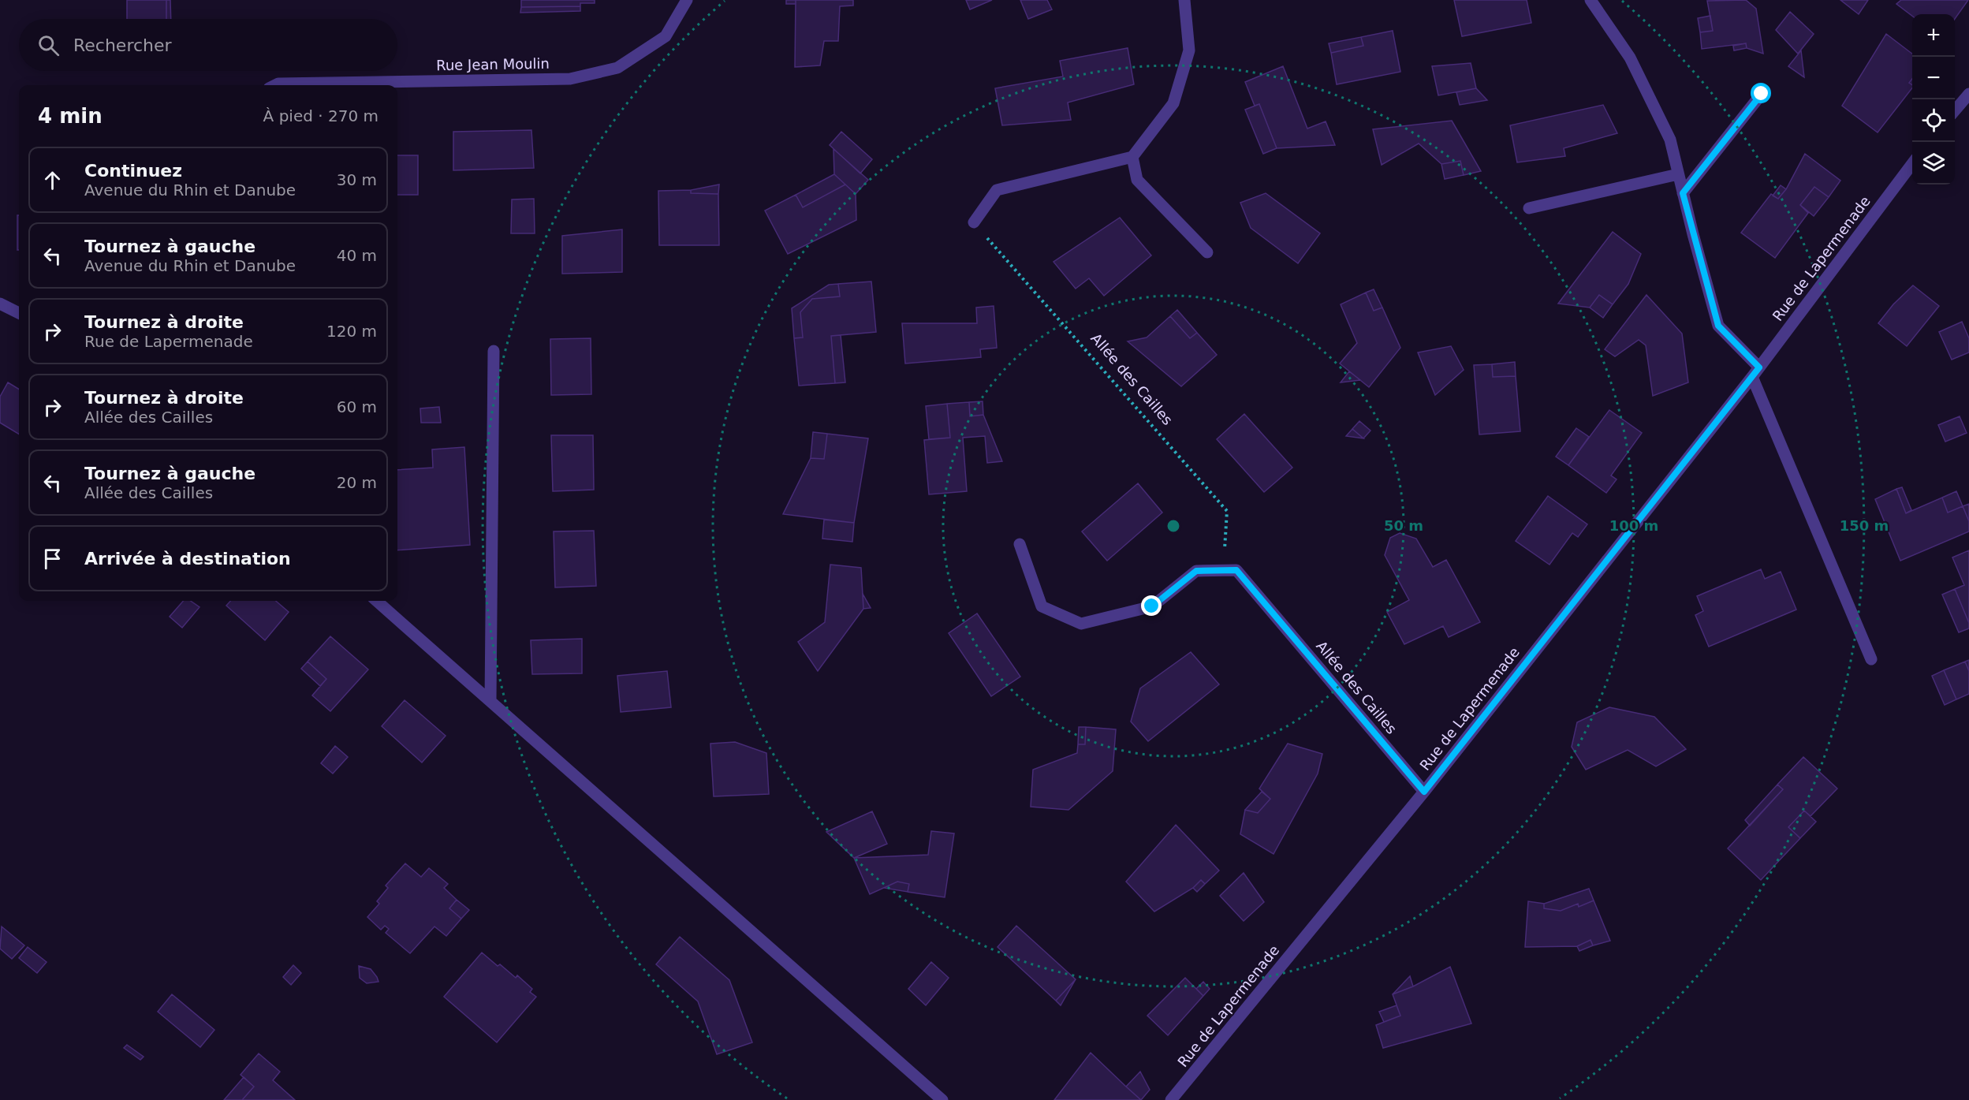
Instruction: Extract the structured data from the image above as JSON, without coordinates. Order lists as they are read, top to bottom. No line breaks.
{"streets":{"street":["Rue Jean Moulin","Rue de Lapermenade","Allée des Cailles"]},"crossings":[["Rue de Lapermenade","Allée des Cailles"]],"page":{"map_buttons":["+","−"],"search":"Rechercher","heading":["4 min","À pied · 270 m"],"list":[["Continuez","Avenue du Rhin et Danube","30 m"],["Tournez à gauche","Avenue du Rhin et Danube","40 m"],["Tournez à droite","Rue de Lapermenade","120 m"],["Tournez à droite","Allée des Cailles","60 m"],["Tournez à gauche","Allée des Cailles","20 m"],"Arrivée à destination"]},"rings":["50 m","100 m","150 m"]}
